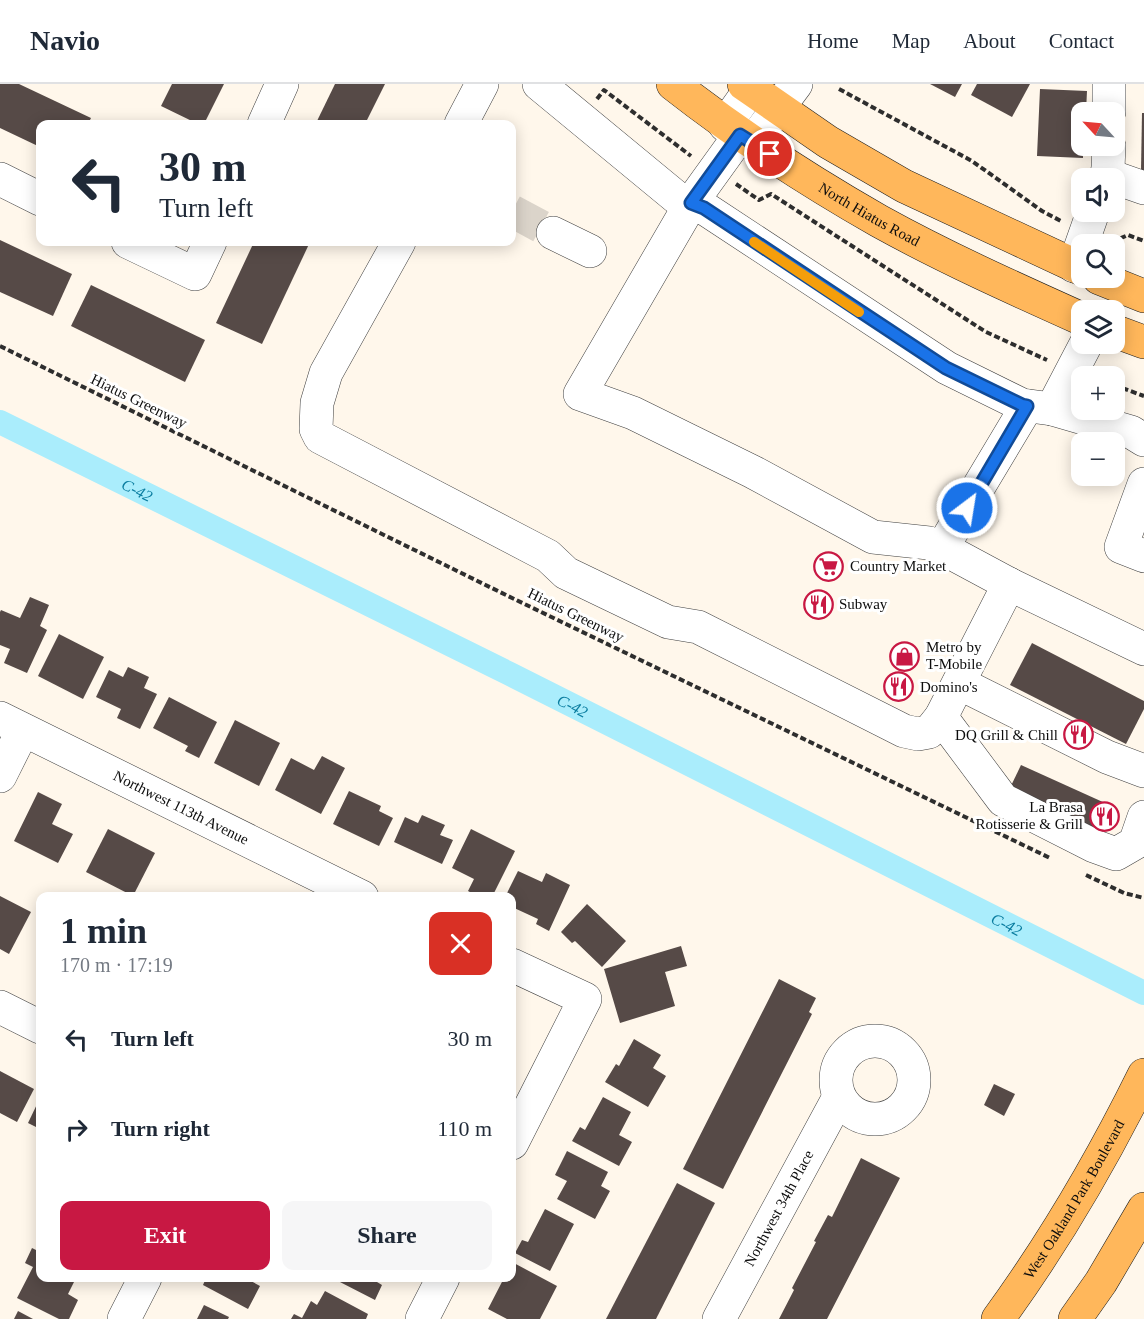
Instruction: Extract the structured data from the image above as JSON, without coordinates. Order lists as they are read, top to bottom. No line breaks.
{"streets":{"main road":["North Hiatus Road","West Oakland Park Boulevard"],"street":["Northwest 113th Avenue","Northwest 34th Place"],"path":["Hiatus Greenway"]},"water":["C-42"],"places":{"supermarket":["Country Market"],"restaurant":["Subway","Domino's","DQ Grill & Chill","La Brasa Rotisserie & Grill"],"shop":["Metro by T-Mobile"]},"north":"top left","page":{"header":"Navio","nav":["Home","Map","About","Contact"],"map_buttons":["+","−"],"turn":["30 m","Turn left"],"heading":["1 min","170 m · 17:19"],"list":[{"name":"Turn left","value":"30 m"},{"name":"Turn right","value":"110 m"}],"buttons":["Exit","Share"]}}
